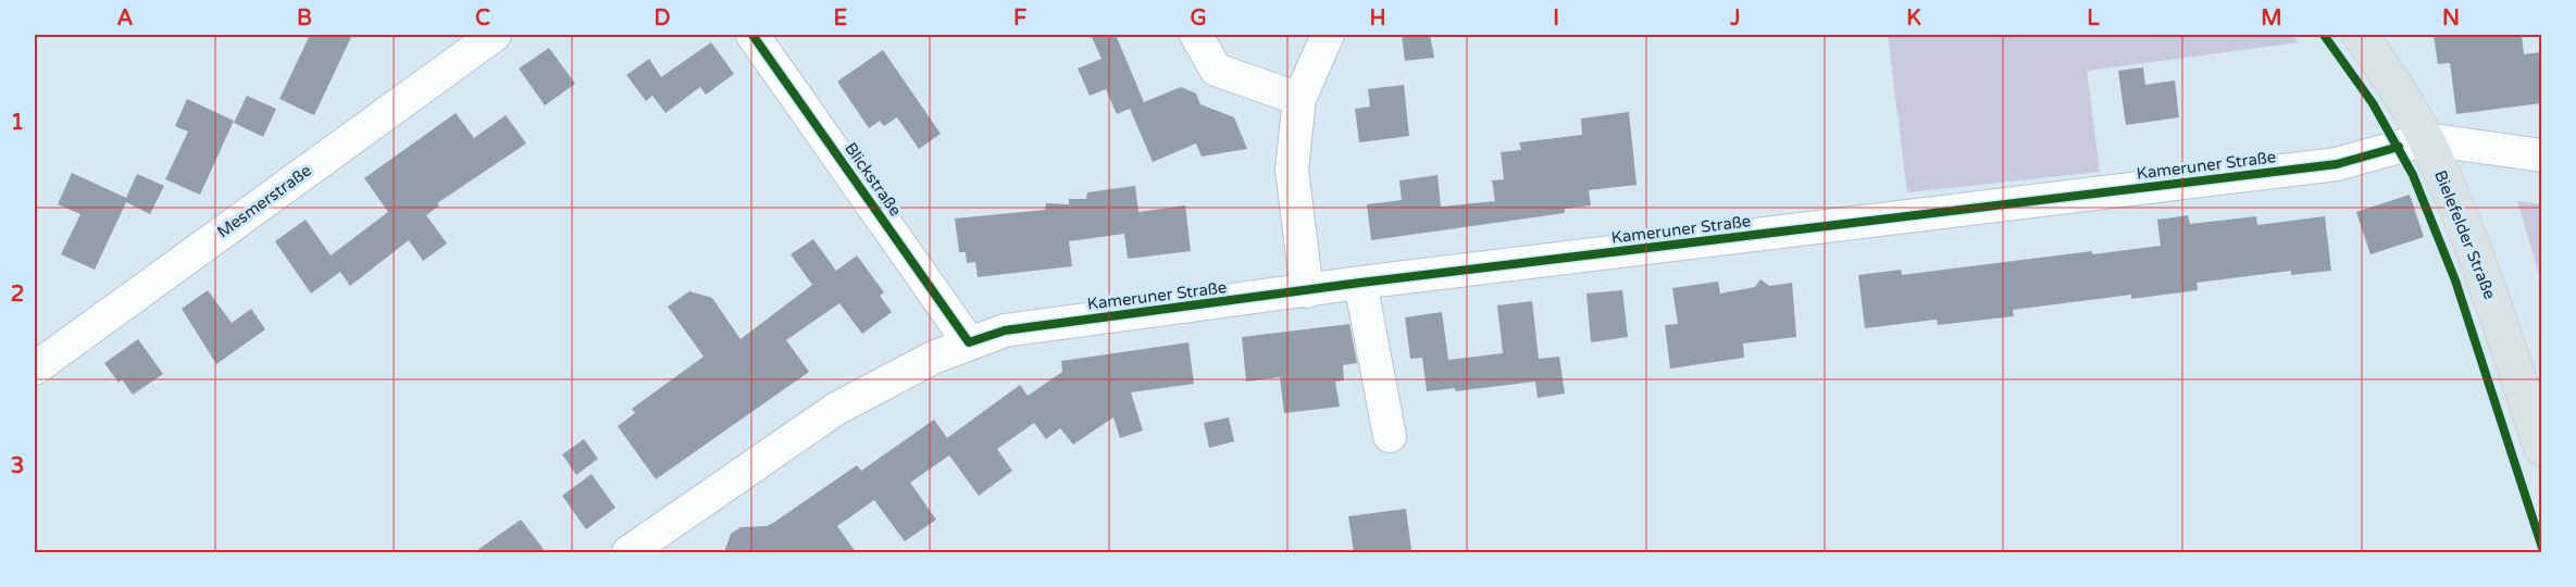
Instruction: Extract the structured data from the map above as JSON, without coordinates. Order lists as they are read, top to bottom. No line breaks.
{"streets":{"main road":["Bielefelder Straße"],"street":["Kameruner Straße","Blickstraße","Mesmerstraße"]},"crossings":[["Kameruner Straße","Blickstraße"],["Kameruner Straße","Bielefelder Straße"]],"grid":{"columns":["A","B","C","D","E","F","G","H","I","J","K","L","M","N"],"rows":["1","2","3"]}}
